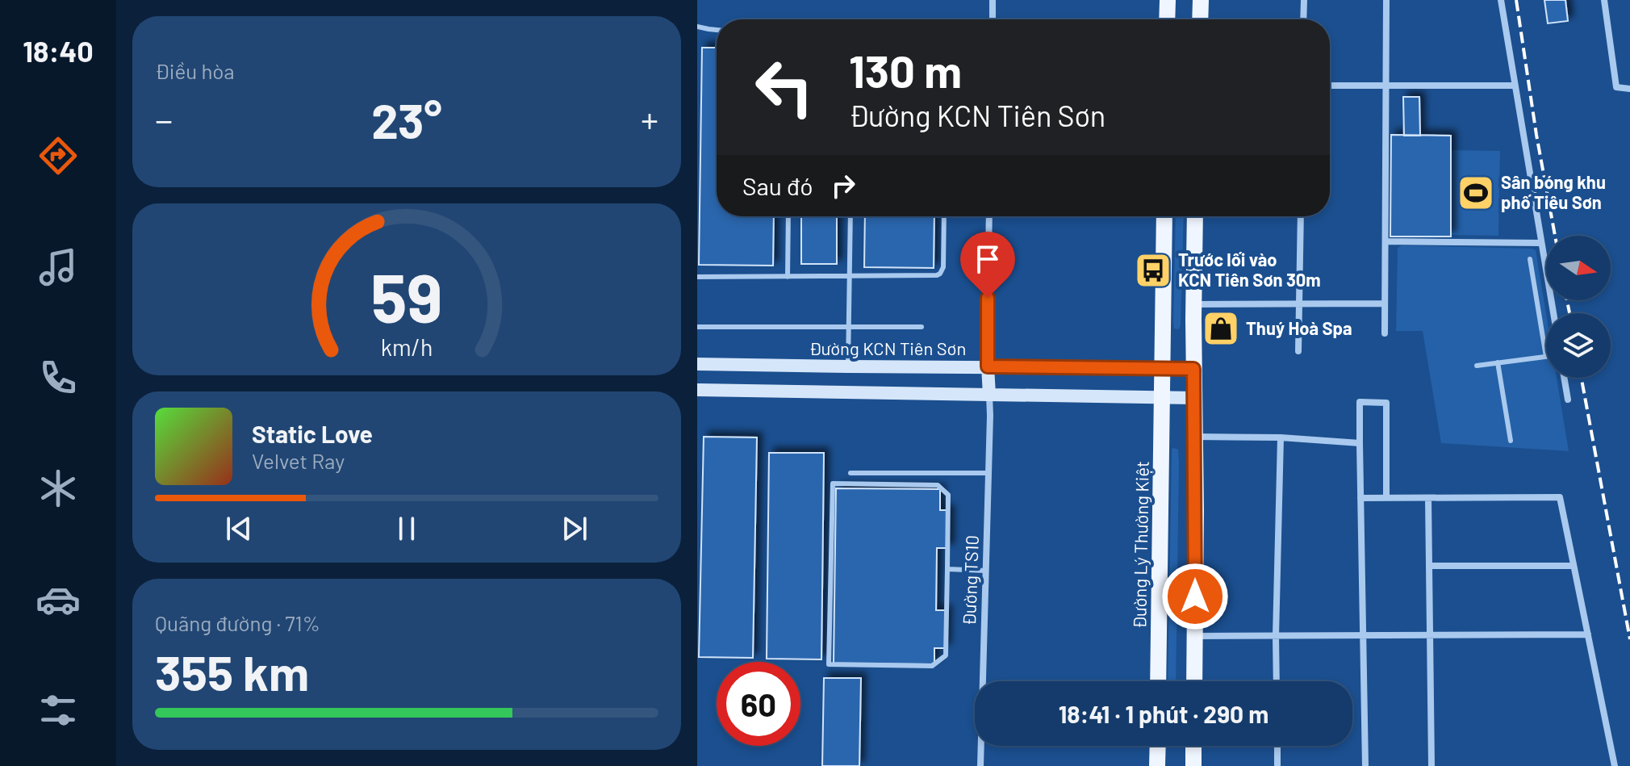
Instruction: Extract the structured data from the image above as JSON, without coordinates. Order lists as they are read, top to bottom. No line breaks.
{"streets":{"main road":["Đường KCN Tiên Sơn","Đường Lý Thường Kiệt"],"street":["Đường TS10"]},"crossings":[["Đường KCN Tiên Sơn","Đường Lý Thường Kiệt"]],"places":{"sports":["Sân bóng khu phố Tiêu Sơn"],"bus stop":["Trước lối vào KCN Tiên Sơn 30m"],"shop":["Thuý Hoà Spa"]},"north":"right","page":{"tabs":"18:40","tile":["Điều hòa",["Quãng đường · 71%","355 km"]],"turn":["130 m","Đường KCN Tiên Sơn"],"heat":["−","23°","+"],"then":"Sau đó","song":["Static Love","Velvet Ray"],"limit":"60","trip":"18:41 · 1 phút · 290 m","gauge":["59","km/h"]}}
